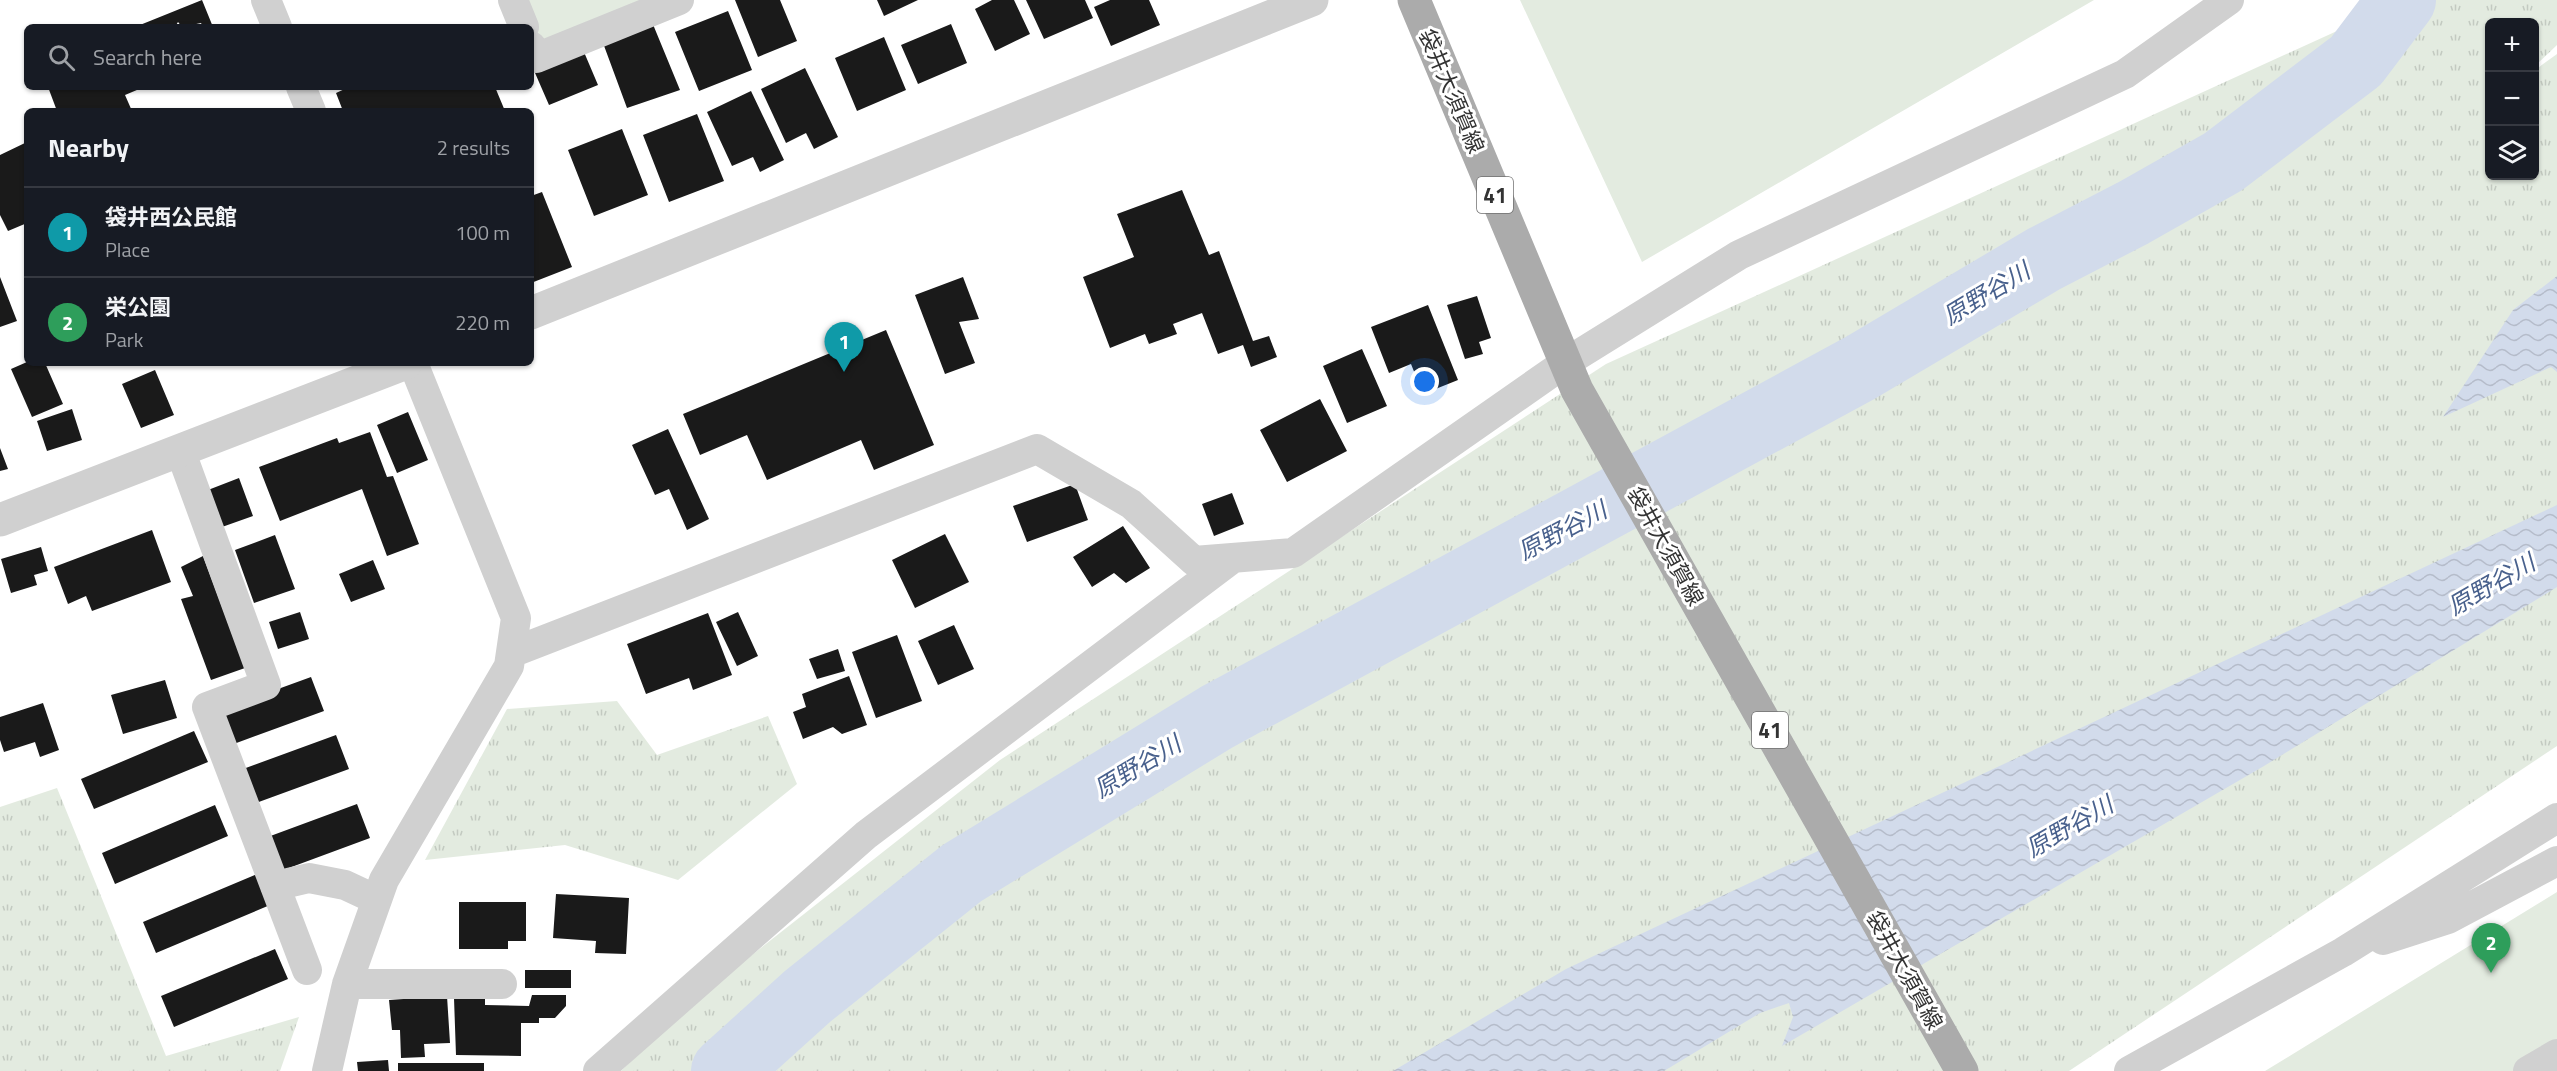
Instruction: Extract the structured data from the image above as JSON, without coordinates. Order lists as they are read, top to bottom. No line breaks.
{"streets":{"main road":["袋井大須賀線","41"]},"water":["原野谷川"],"page":{"map_buttons":["+","−"],"search":"Search here","heading":["Nearby","2 results"],"list":[{"mark":"1","name":"袋井西公民館","note":"Place","value":"100 m"},{"mark":"2","name":"栄公園","note":"Park","value":"220 m"}],"pins":["1","2"]}}
